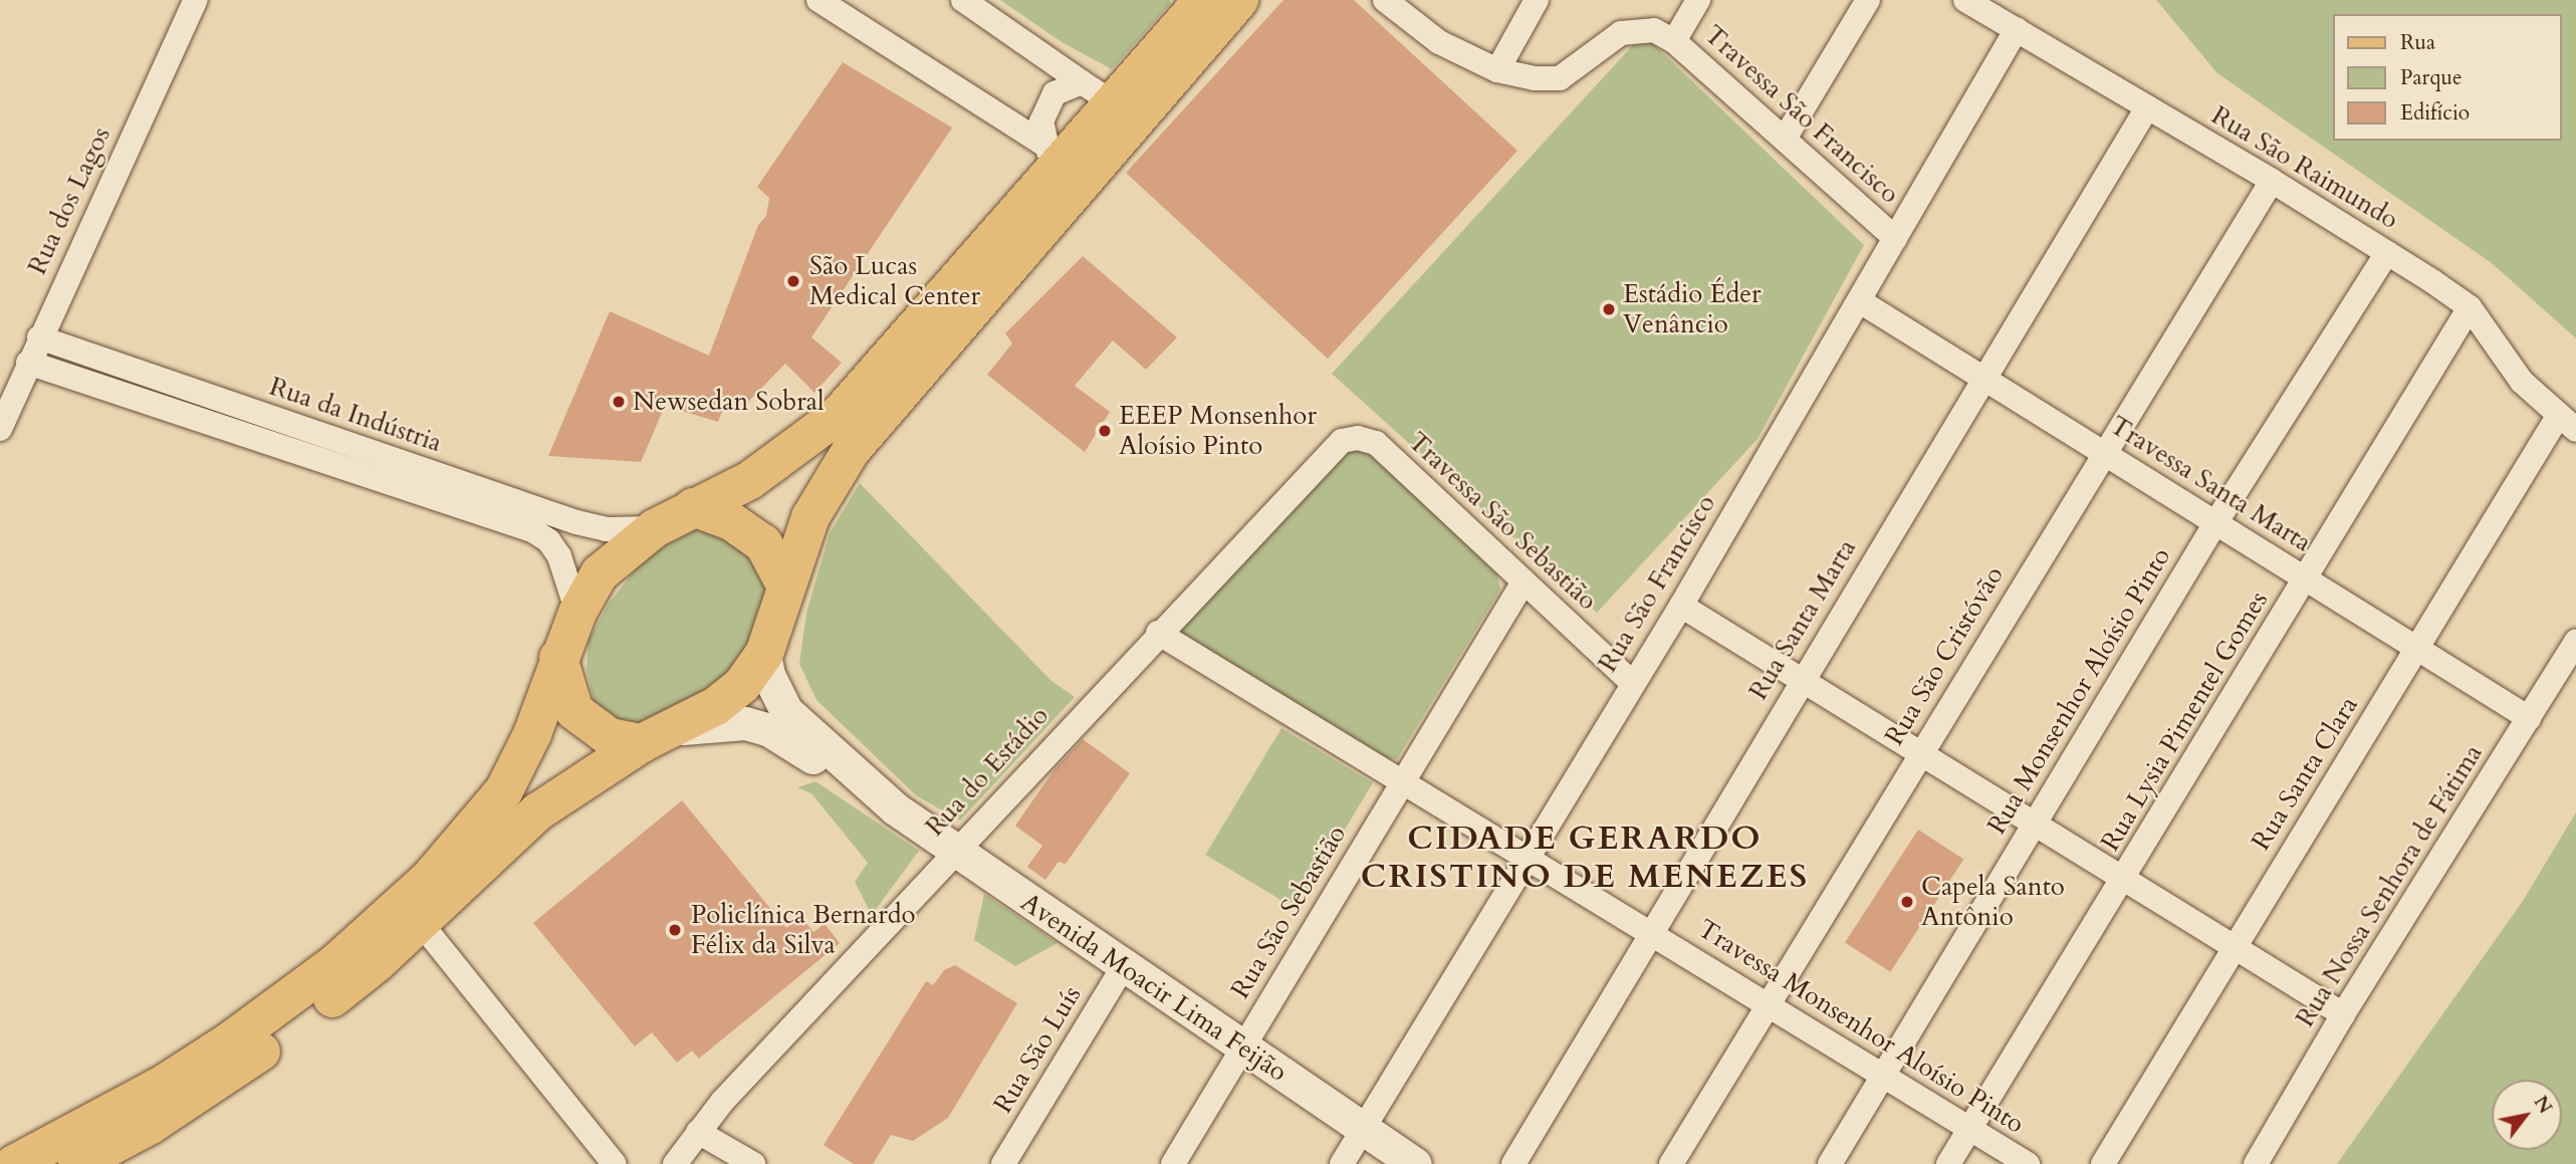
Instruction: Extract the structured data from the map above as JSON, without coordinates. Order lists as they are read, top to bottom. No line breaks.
{"streets":{"main road":["Avenida Moacir Lima Feijão"],"street":["Travessa São Francisco","Rua São Raimundo","Rua dos Lagos","Rua da Indústria","Travessa Santa Marta","Travessa São Sebastião","Rua São Francisco","Rua Santa Marta","Rua São Cristóvão","Rua Monsenhor Aloísio Pinto","Rua Lysia Pimentel Gomes","Rua do Estádio","Rua Santa Clara","Rua Nossa Senhora de Fátima","Rua São Sebastião","Travessa Monsenhor Aloísio Pinto","Rua São Luís"]},"crossings":[["Travessa São Francisco","Rua São Francisco"],["Rua São Raimundo","Rua São Francisco"],["Rua São Raimundo","Rua Santa Marta"],["Rua São Raimundo","Rua São Cristóvão"],["Rua São Raimundo","Rua Monsenhor Aloísio Pinto"],["Rua São Raimundo","Rua Lysia Pimentel Gomes"],["Rua São Raimundo","Rua Santa Clara"],["Rua dos Lagos","Rua da Indústria"],["Travessa Santa Marta","Rua São Francisco"],["Travessa Santa Marta","Rua Santa Marta"],["Travessa Santa Marta","Rua São Cristóvão"],["Travessa Santa Marta","Rua Monsenhor Aloísio Pinto"],["Travessa Santa Marta","Rua Lysia Pimentel Gomes"],["Travessa Santa Marta","Rua Santa Clara"],["Travessa Santa Marta","Rua Nossa Senhora de Fátima"],["Travessa São Sebastião","Rua São Francisco"],["Travessa São Sebastião","Rua do Estádio"],["Travessa São Sebastião","Rua São Sebastião"],["Rua São Francisco","Avenida Moacir Lima Feijão"],["Rua São Francisco","Travessa Monsenhor Aloísio Pinto"],["Rua Santa Marta","Travessa Monsenhor Aloísio Pinto"],["Rua São Cristóvão","Travessa Monsenhor Aloísio Pinto"],["Rua Monsenhor Aloísio Pinto","Travessa Monsenhor Aloísio Pinto"],["Rua Lysia Pimentel Gomes","Travessa Monsenhor Aloísio Pinto"],["Rua do Estádio","Avenida Moacir Lima Feijão"],["Rua do Estádio","Travessa Monsenhor Aloísio Pinto"],["Rua São Sebastião","Avenida Moacir Lima Feijão"],["Rua São Sebastião","Travessa Monsenhor Aloísio Pinto"],["Avenida Moacir Lima Feijão","Rua São Luís"]],"districts":["CIDADE GERARDO CRISTINO DE MENEZES"],"places":["São Lucas Medical Center","Estádio Éder Venâncio","Newsedan Sobral","EEEP Monsenhor Aloísio Pinto","Capela Santo Antônio","Policlínica Bernardo Félix da Silva"],"legend":["Rua","Parque","Edifício"],"north":"top right"}
